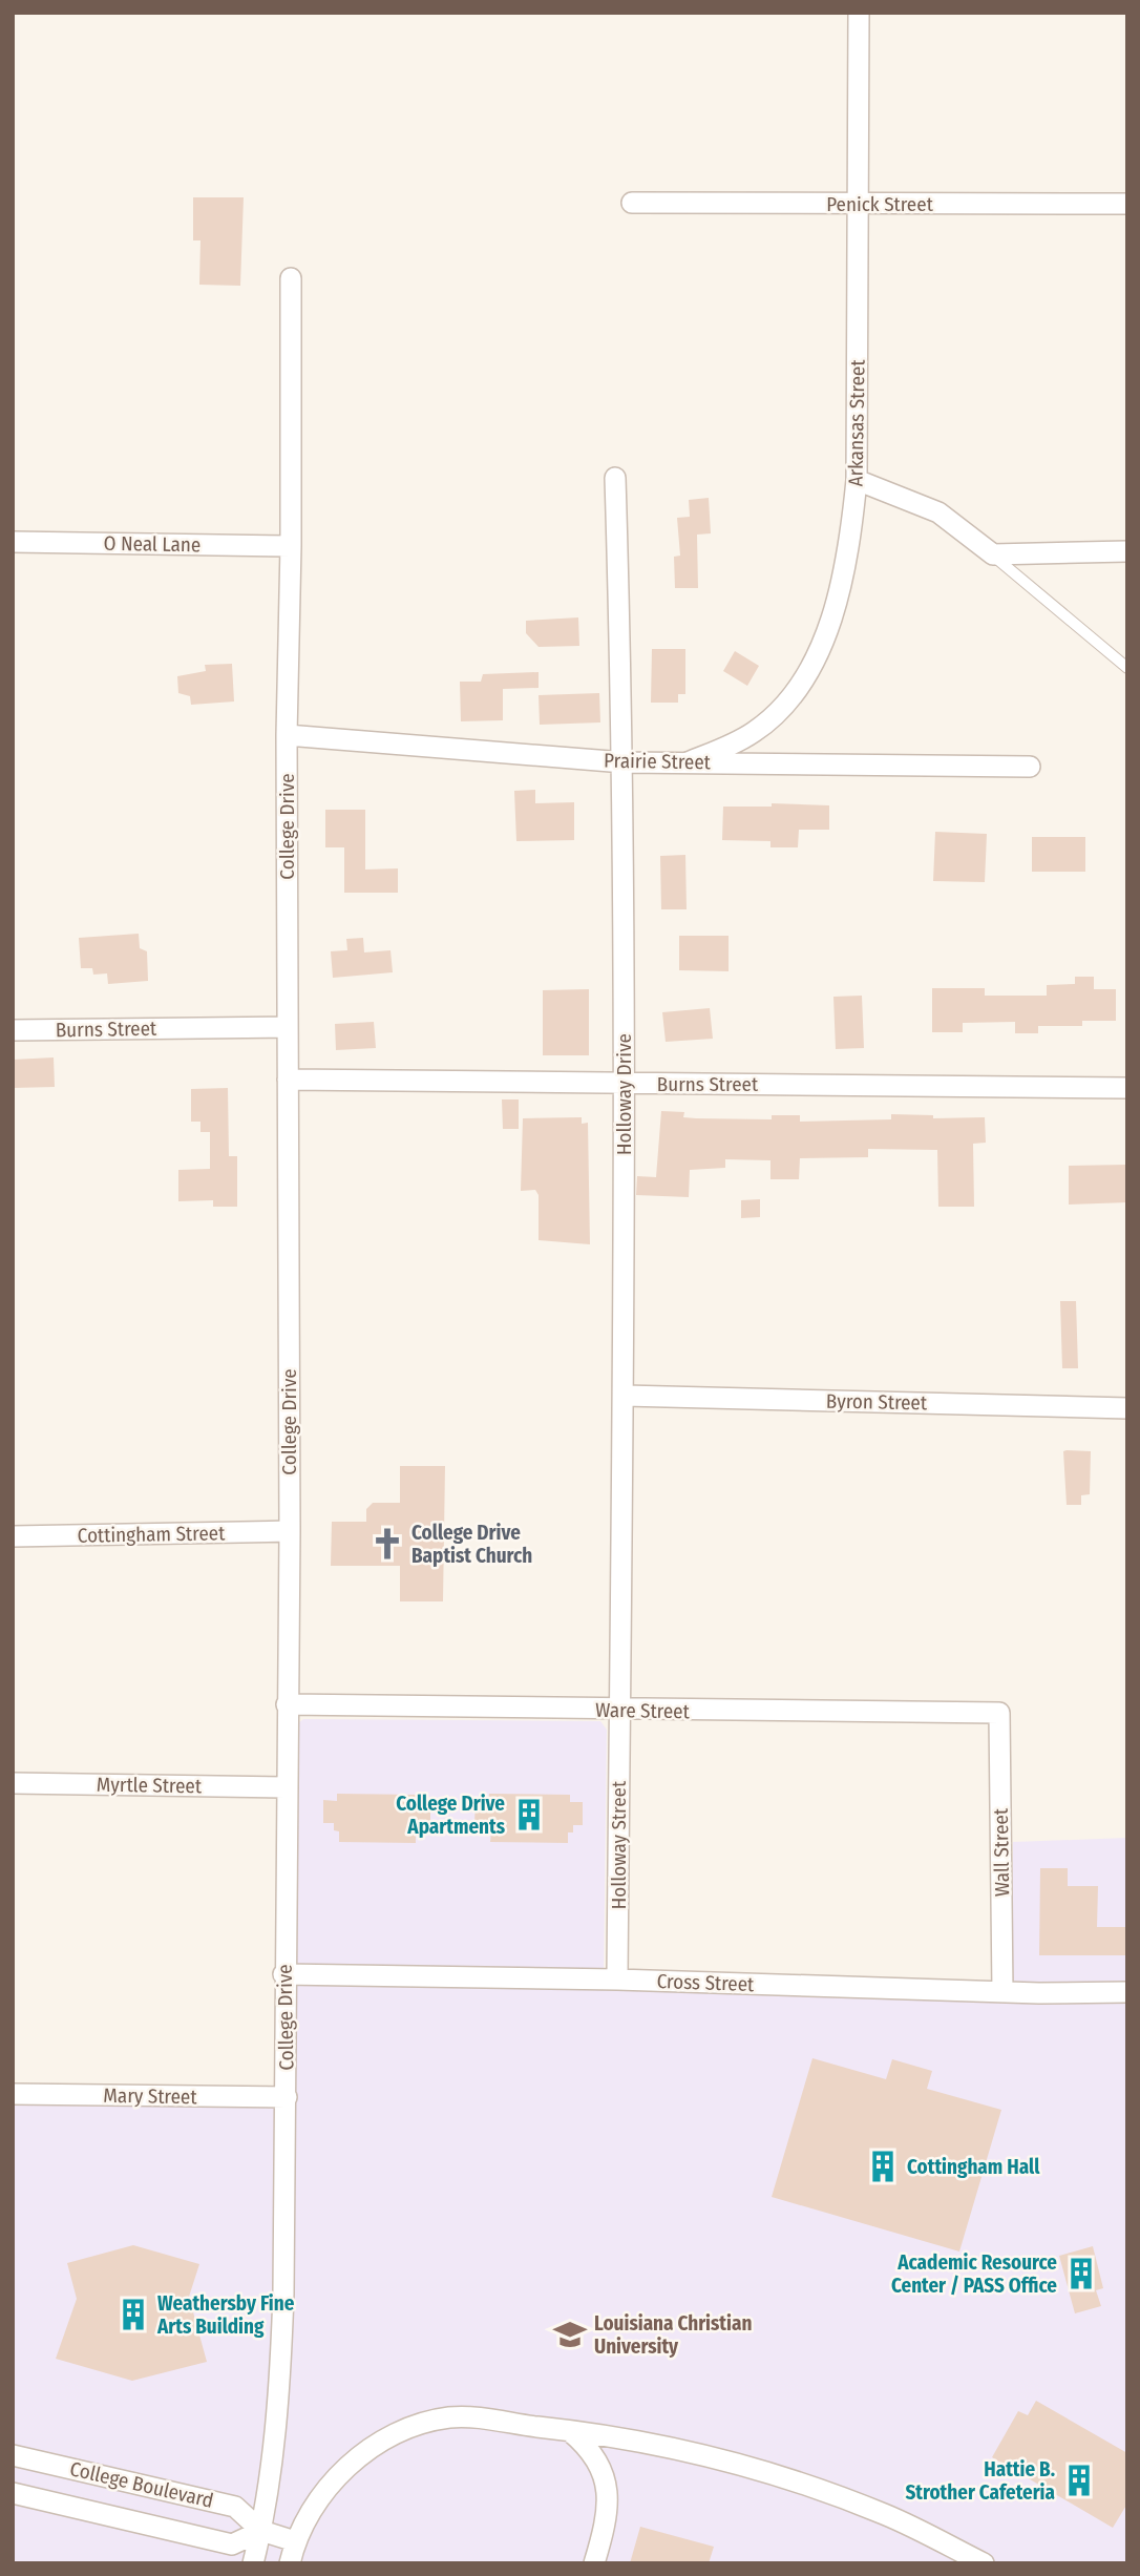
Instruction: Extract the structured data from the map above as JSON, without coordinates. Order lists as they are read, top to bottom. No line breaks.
{"streets":{"street":["Penick Street","Arkansas Street","O Neal Lane","Prairie Street","College Drive","Burns Street","Holloway Drive","Byron Street","Cottingham Street","Ware Street","Myrtle Street","Holloway Street","Wall Street","Cross Street","Mary Street","College Boulevard"]},"crossings":[["Penick Street","Arkansas Street"],["Arkansas Street","Prairie Street"],["O Neal Lane","College Drive"],["Prairie Street","College Drive"],["Prairie Street","Holloway Drive"],["College Drive","Burns Street"],["College Drive","Cottingham Street"],["College Drive","Ware Street"],["College Drive","Myrtle Street"],["College Drive","Cross Street"],["College Drive","Mary Street"],["College Drive","College Boulevard"],["Burns Street","Holloway Drive"],["Holloway Drive","Byron Street"],["Holloway Drive","Ware Street"],["Holloway Drive","Holloway Street"],["Ware Street","Holloway Street"],["Ware Street","Wall Street"],["Holloway Street","Cross Street"],["Wall Street","Cross Street"]],"places":{"church":["College Drive Baptist Church"],"building":["College Drive Apartments","Cottingham Hall","Academic Resource Center / PASS Office","Weathersby Fine Arts Building","Hattie B. Strother Cafeteria"],"school or university":["Louisiana Christian University"]}}
